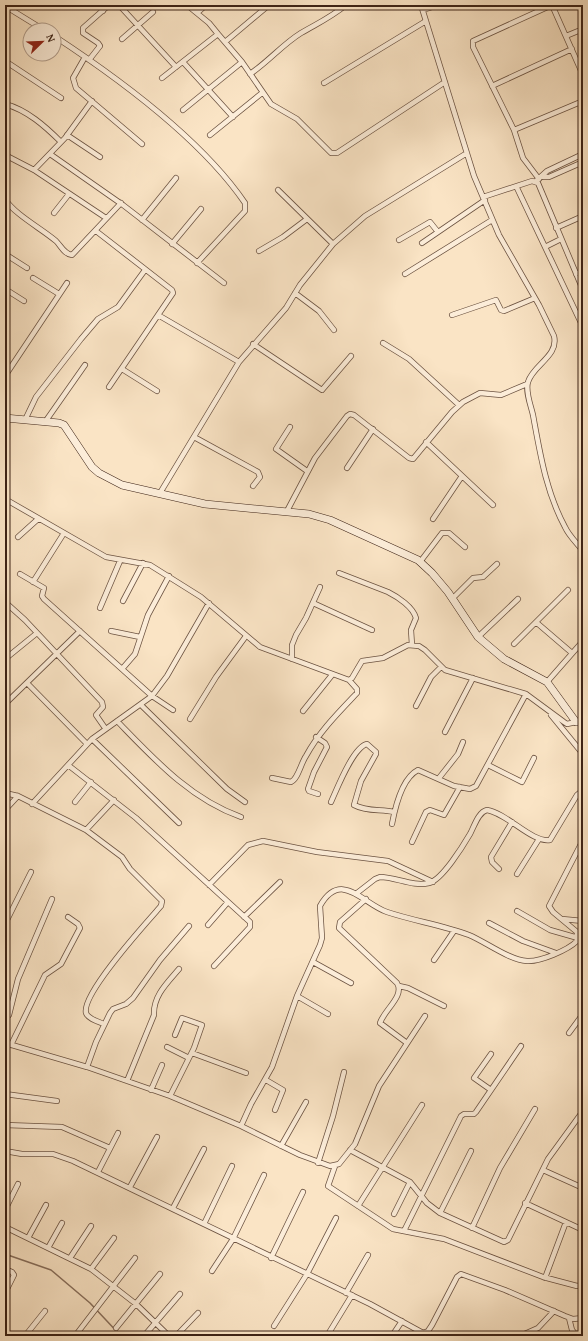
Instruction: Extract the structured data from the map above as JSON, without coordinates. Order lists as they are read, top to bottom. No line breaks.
{"north":"top right"}
